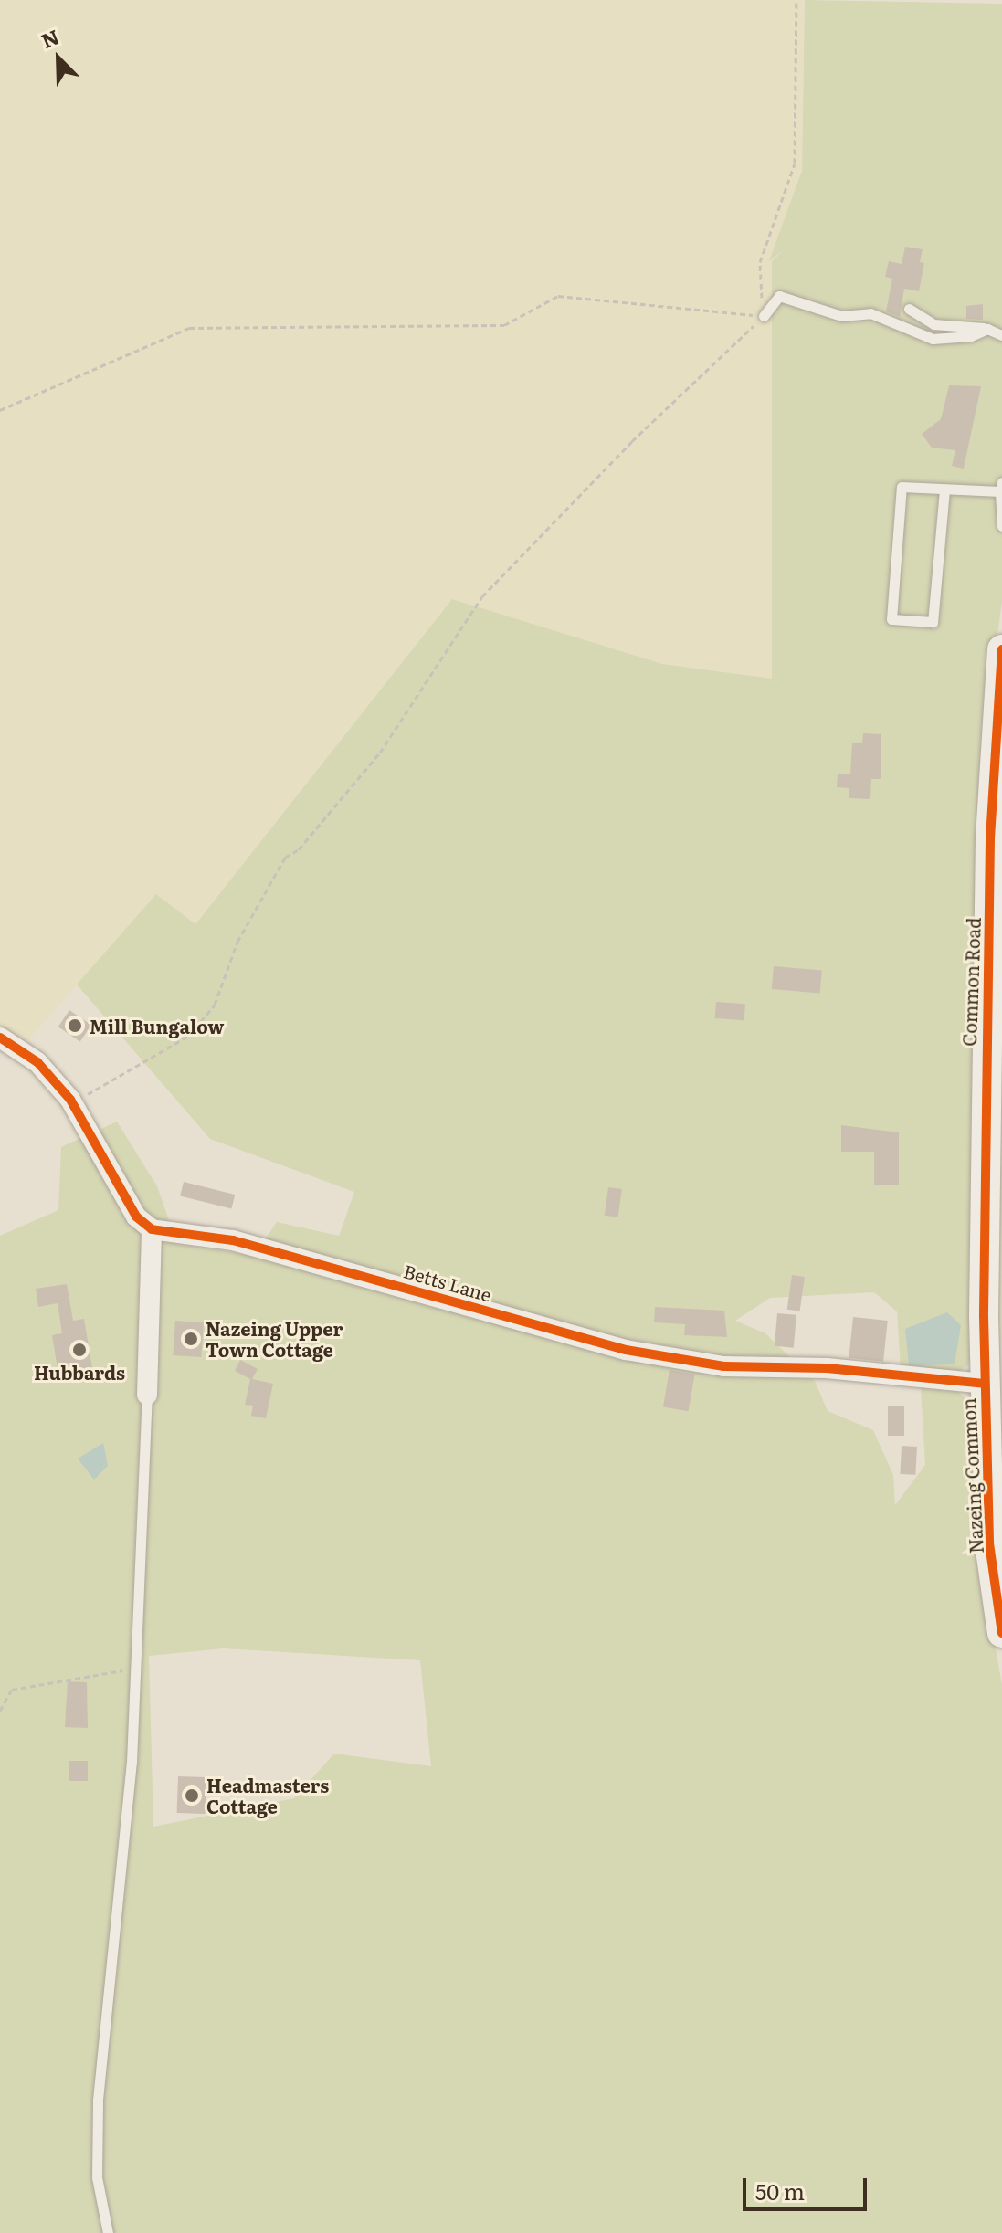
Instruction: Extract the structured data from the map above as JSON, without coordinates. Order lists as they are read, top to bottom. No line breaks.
{"streets":{"street":["Common Road","Betts Lane","Nazeing Common"]},"crossings":[["Common Road","Nazeing Common"],["Betts Lane","Nazeing Common"]],"places":["Mill Bungalow","Nazeing Upper Town Cottage","Hubbards","Headmasters Cottage"],"scale_bar":"50 m","north":"top left"}
